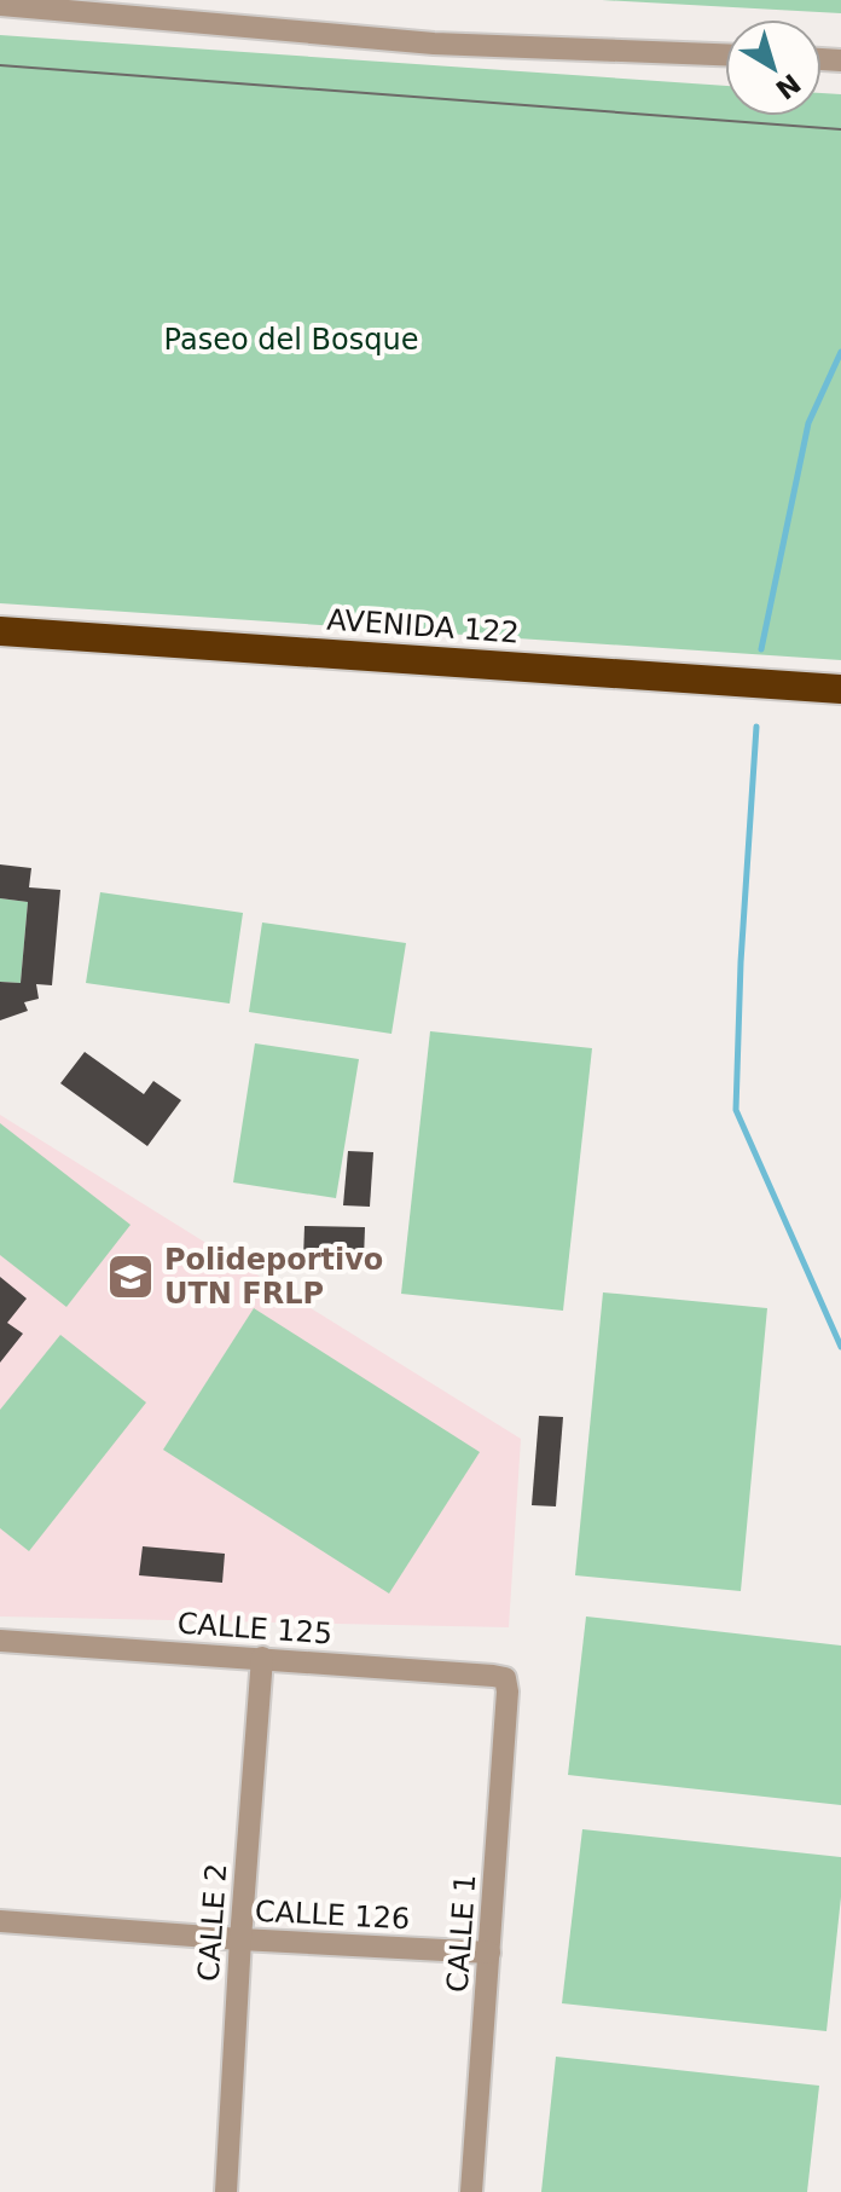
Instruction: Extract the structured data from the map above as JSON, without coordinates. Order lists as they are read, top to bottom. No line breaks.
{"streets":{"highway":["AVENIDA 122"],"street":["CALLE 125","CALLE 126","CALLE 2","CALLE 1"]},"crossings":[["CALLE 125","CALLE 2"],["CALLE 125","CALLE 1"],["CALLE 126","CALLE 2"],["CALLE 126","CALLE 1"]],"parks":["Paseo del Bosque"],"places":{"school or university":["Polideportivo UTN FRLP"]},"north":"bottom right"}
